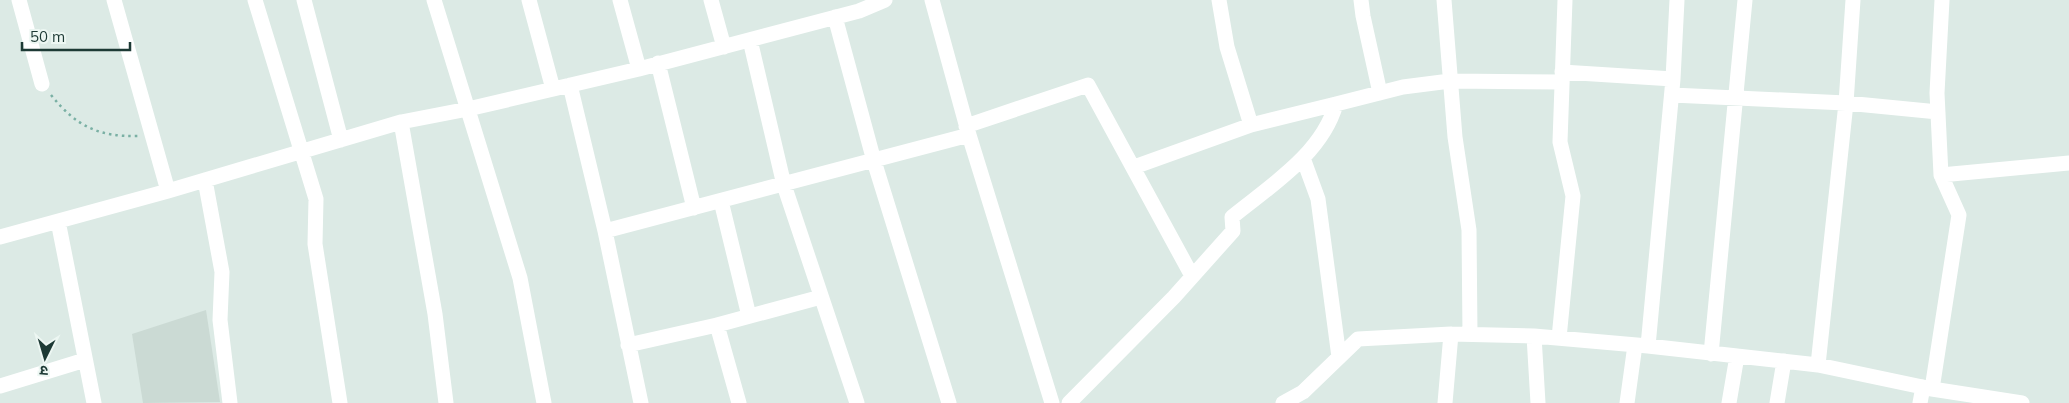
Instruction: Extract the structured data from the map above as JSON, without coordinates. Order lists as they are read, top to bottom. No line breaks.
{"scale_bar":"50 m","north":"bottom"}
